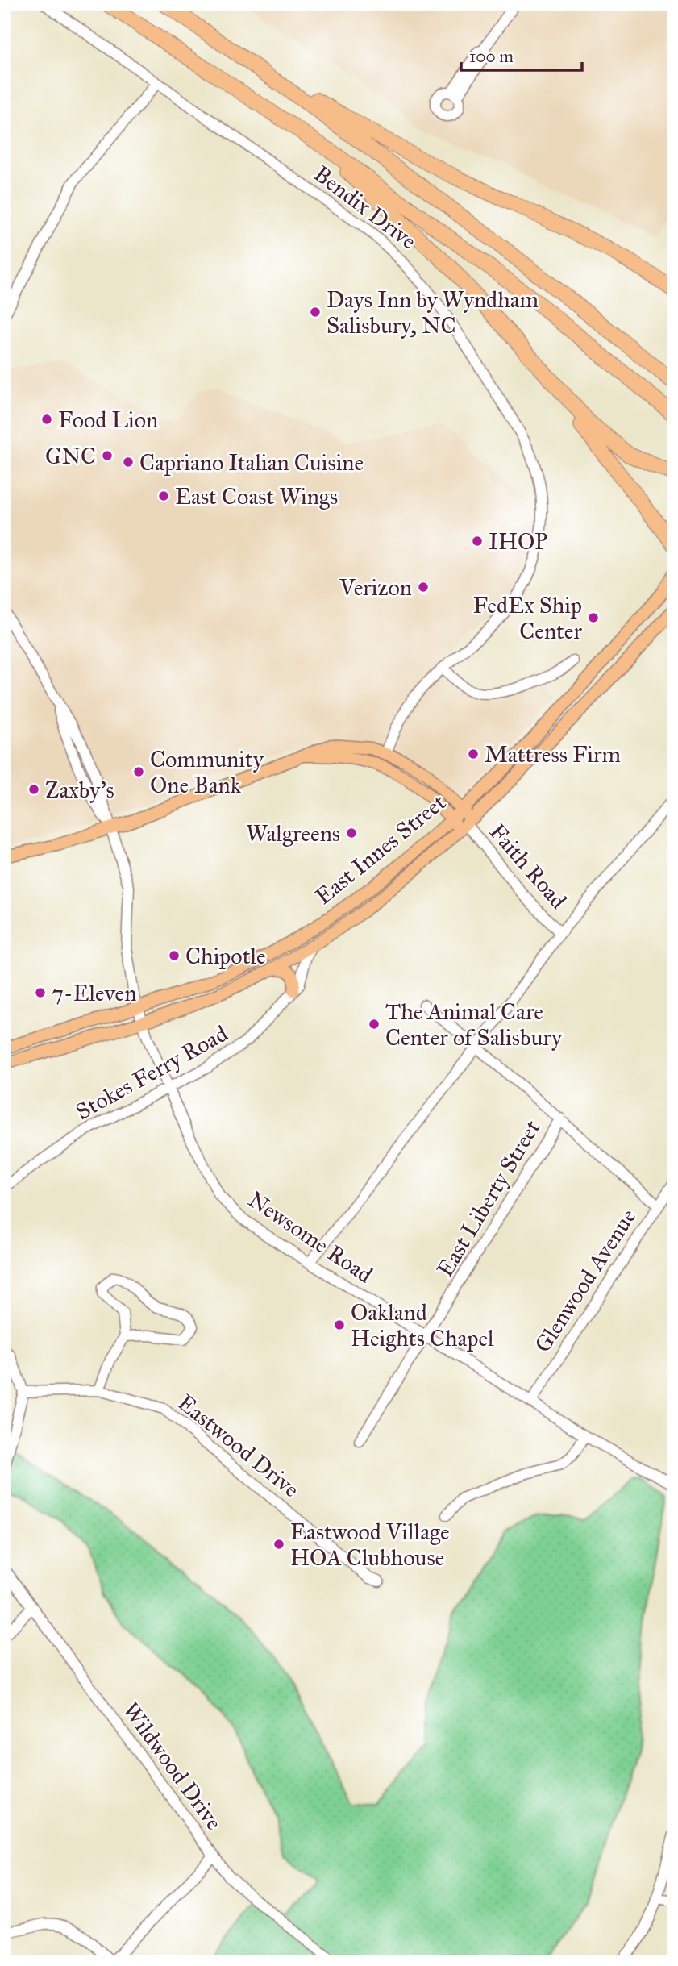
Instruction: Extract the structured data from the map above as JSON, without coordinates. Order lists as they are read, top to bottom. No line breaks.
{"streets":{"main road":["East Innes Street","Faith Road"],"street":["Bendix Drive","Stokes Ferry Road","East Liberty Street","Newsome Road","Glenwood Avenue","Eastwood Drive","Wildwood Drive"]},"crossings":[["Bendix Drive","Faith Road"],["East Innes Street","Faith Road"],["East Innes Street","Stokes Ferry Road"],["East Innes Street","Newsome Road"],["Faith Road","Newsome Road"],["Stokes Ferry Road","Newsome Road"],["East Liberty Street","Newsome Road"],["Newsome Road","Glenwood Avenue"]],"places":["Days Inn by Wyndham Salisbury, NC","Food Lion","GNC","Capriano Italian Cuisine","East Coast Wings","IHOP","Verizon","FedEx Ship Center","Mattress Firm","Community One Bank","Zaxby's","Walgreens","Chipotle","7-Eleven","The Animal Care Center of Salisbury","Oakland Heights Chapel","Eastwood Village HOA Clubhouse"],"scale_bar":"100 m"}
